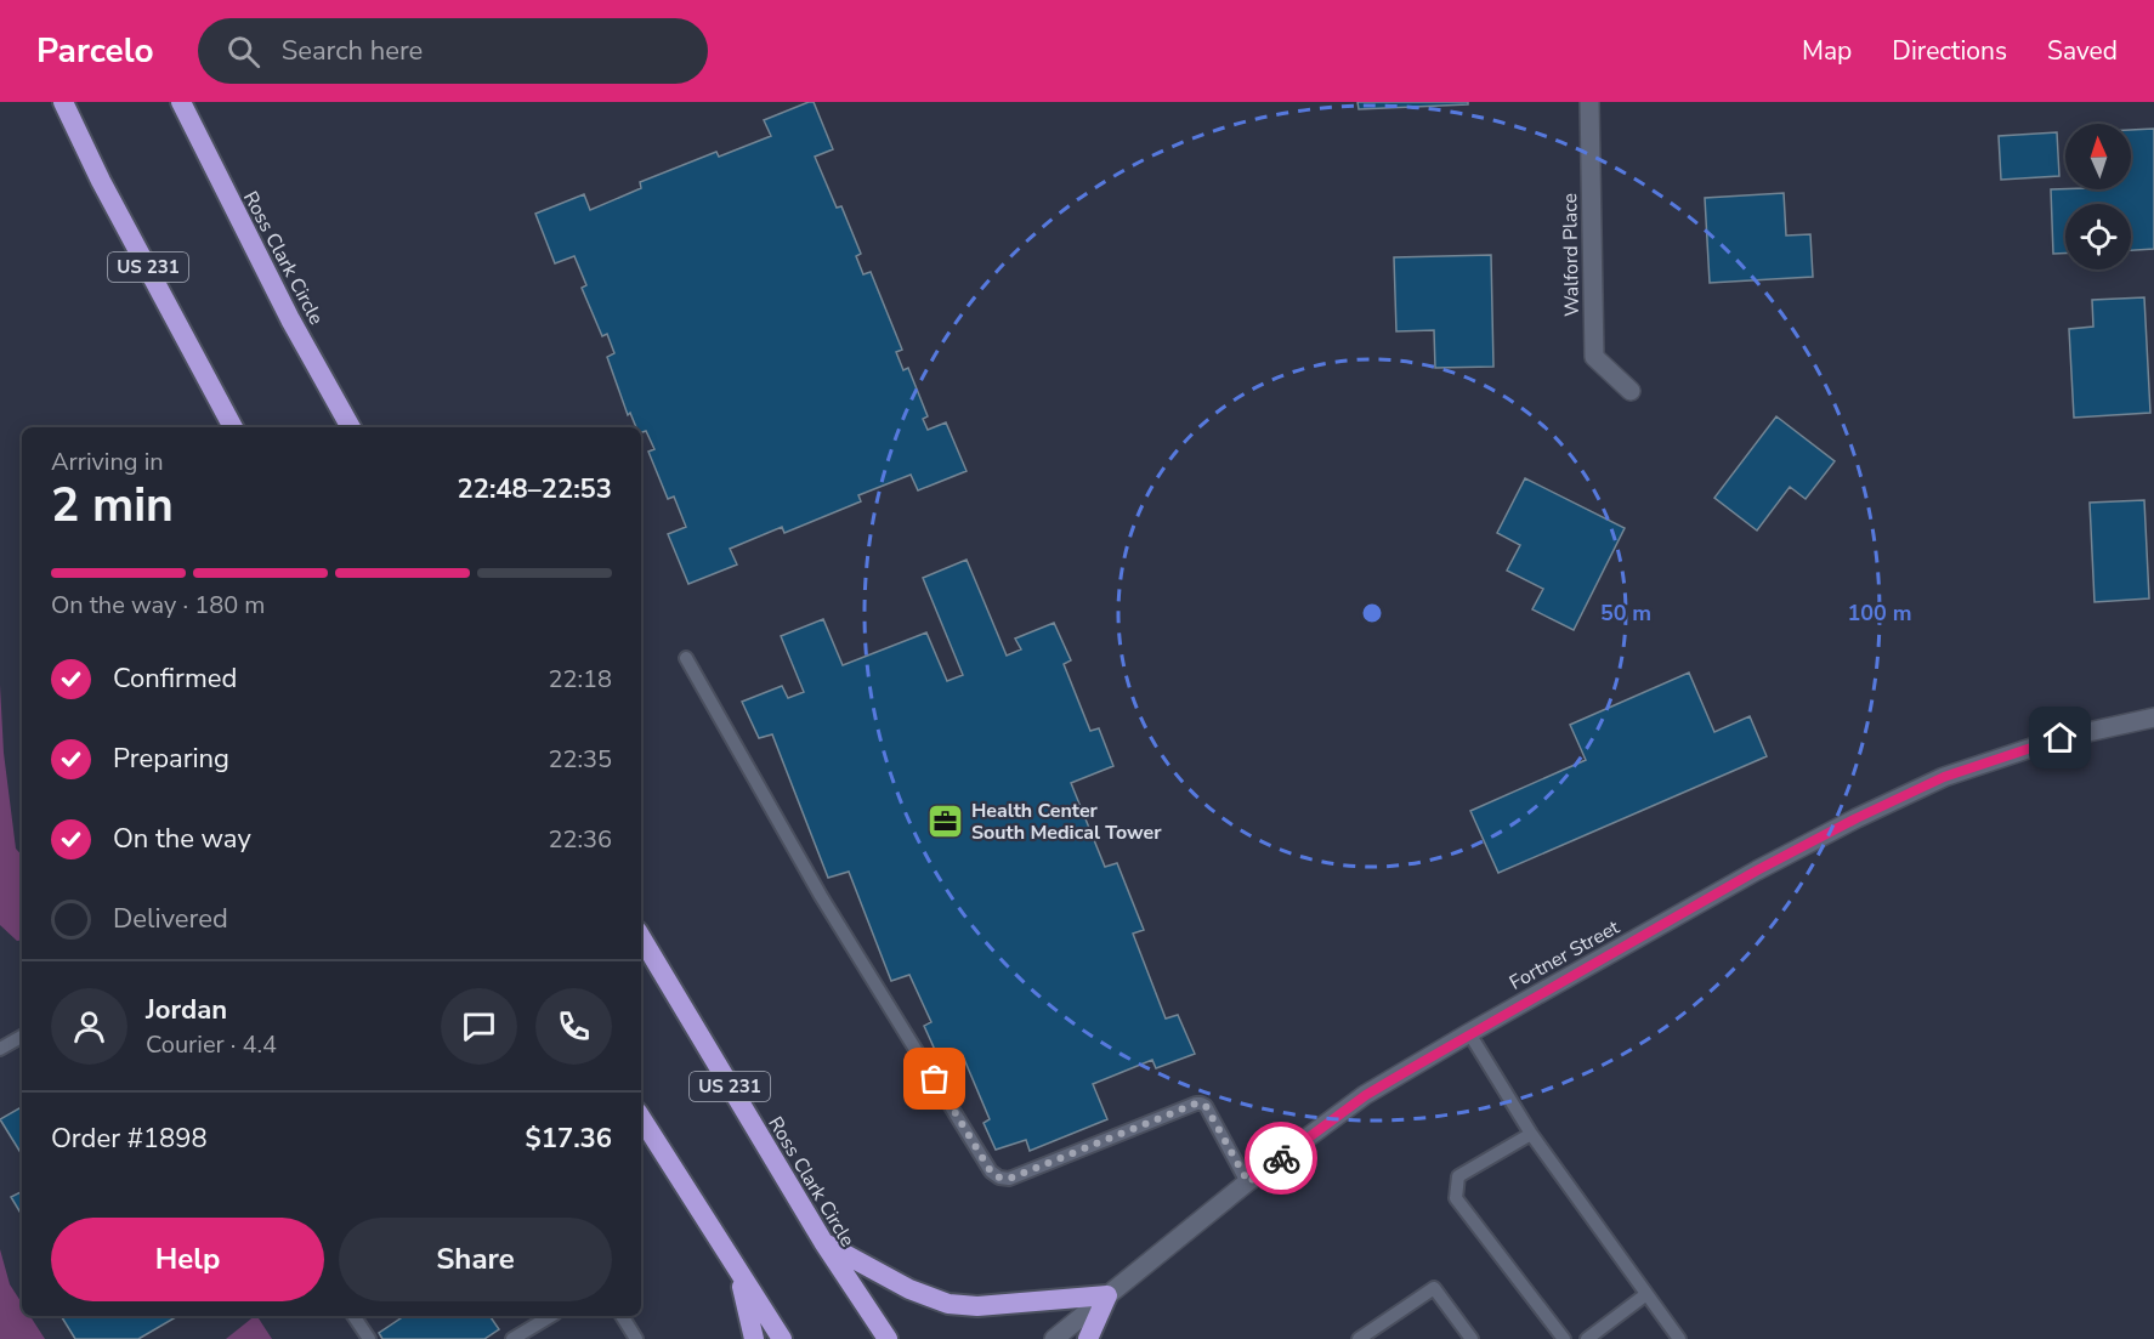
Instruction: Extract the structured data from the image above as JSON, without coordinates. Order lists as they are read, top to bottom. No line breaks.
{"streets":{"highway":["Ross Clark Circle","US 231"],"street":["Walford Place","Fortner Street"]},"places":{"office":["Health Center South Medical Tower"]},"north":"top","page":{"header":"Parcelo","search":"Search here","nav":["Map","Directions","Saved"],"heading":["2 min","Arriving in","22:48–22:53"],"panel":["Jordan","Courier · 4.4","Order #1898","$17.36"],"bar":"On the way · 180 m","list":[["Confirmed","22:18"],["Preparing","22:35"],["On the way","22:36"],"Delivered"],"buttons":["Help","Share"]},"rings":["50 m","100 m"]}
